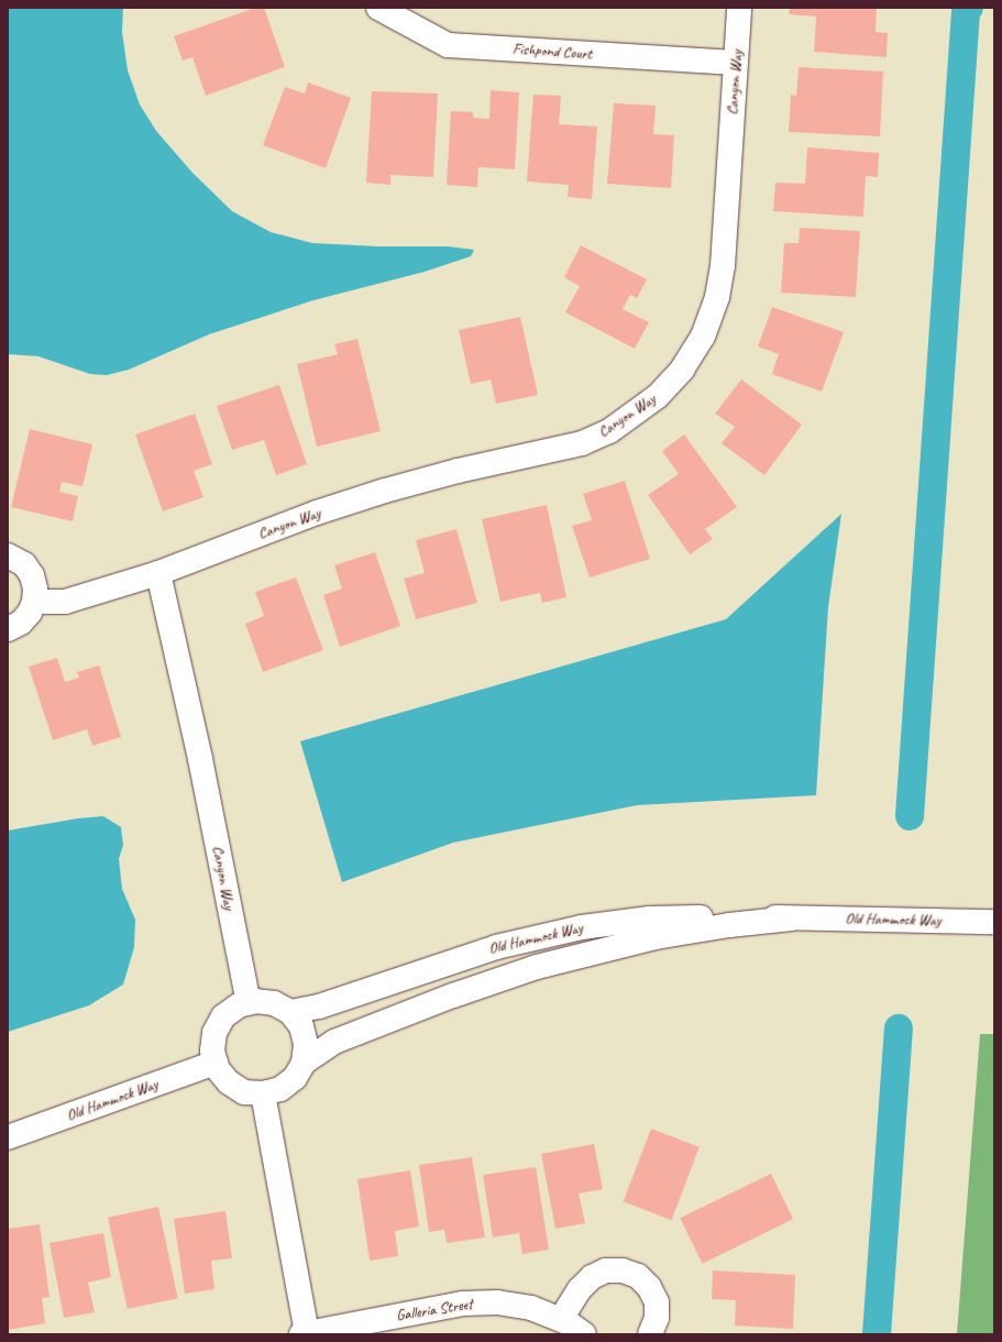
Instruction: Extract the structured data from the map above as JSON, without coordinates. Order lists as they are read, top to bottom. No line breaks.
{"streets":{"street":["Fishpond Court","Canyon Way","Old Hammock Way","Galleria Street"]},"crossings":[["Fishpond Court","Canyon Way"],["Canyon Way","Old Hammock Way"],["Canyon Way","Galleria Street"],["Old Hammock Way","Galleria Street"]]}
